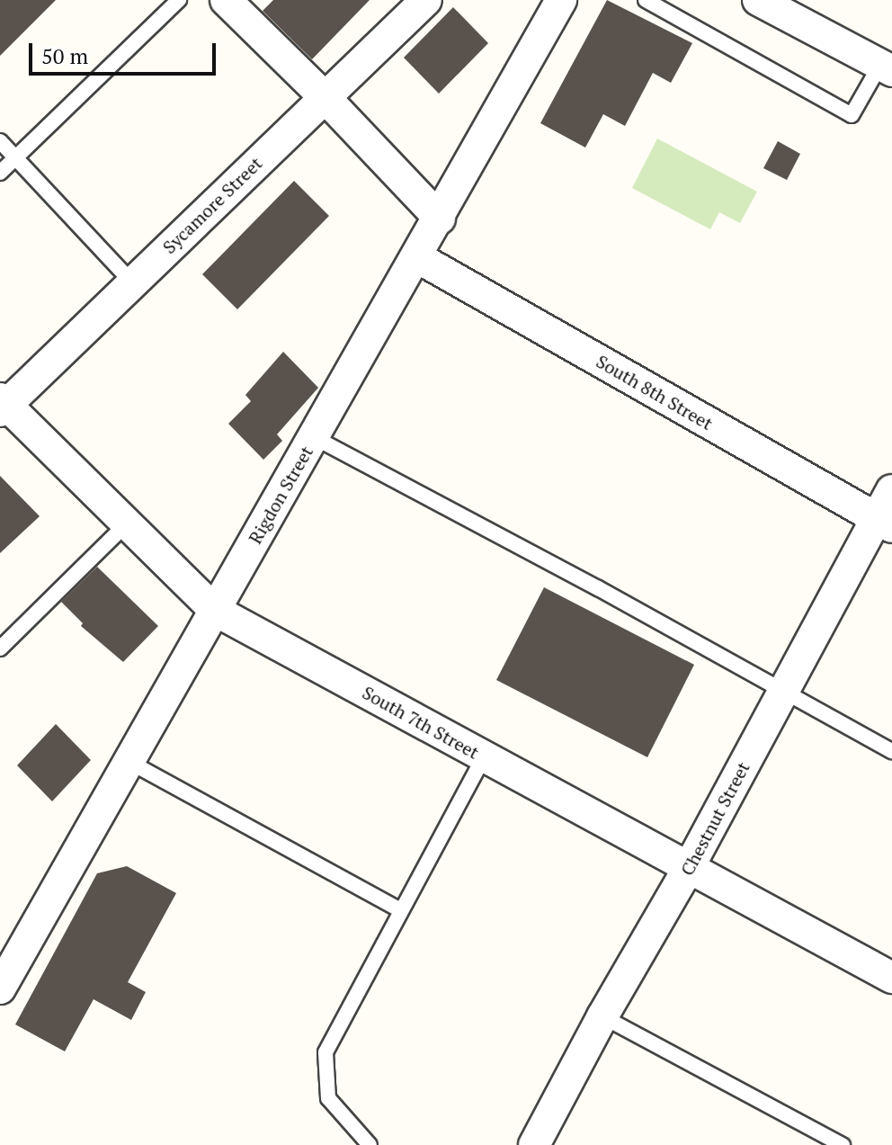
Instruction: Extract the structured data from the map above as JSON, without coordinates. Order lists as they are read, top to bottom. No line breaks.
{"streets":{"street":["Sycamore Street","South 8th Street","Rigdon Street","South 7th Street","Chestnut Street"]},"crossings":[["Sycamore Street","South 7th Street"],["South 8th Street","Rigdon Street"],["South 8th Street","Chestnut Street"],["Rigdon Street","South 7th Street"],["South 7th Street","Chestnut Street"]],"scale_bar":"50 m"}
